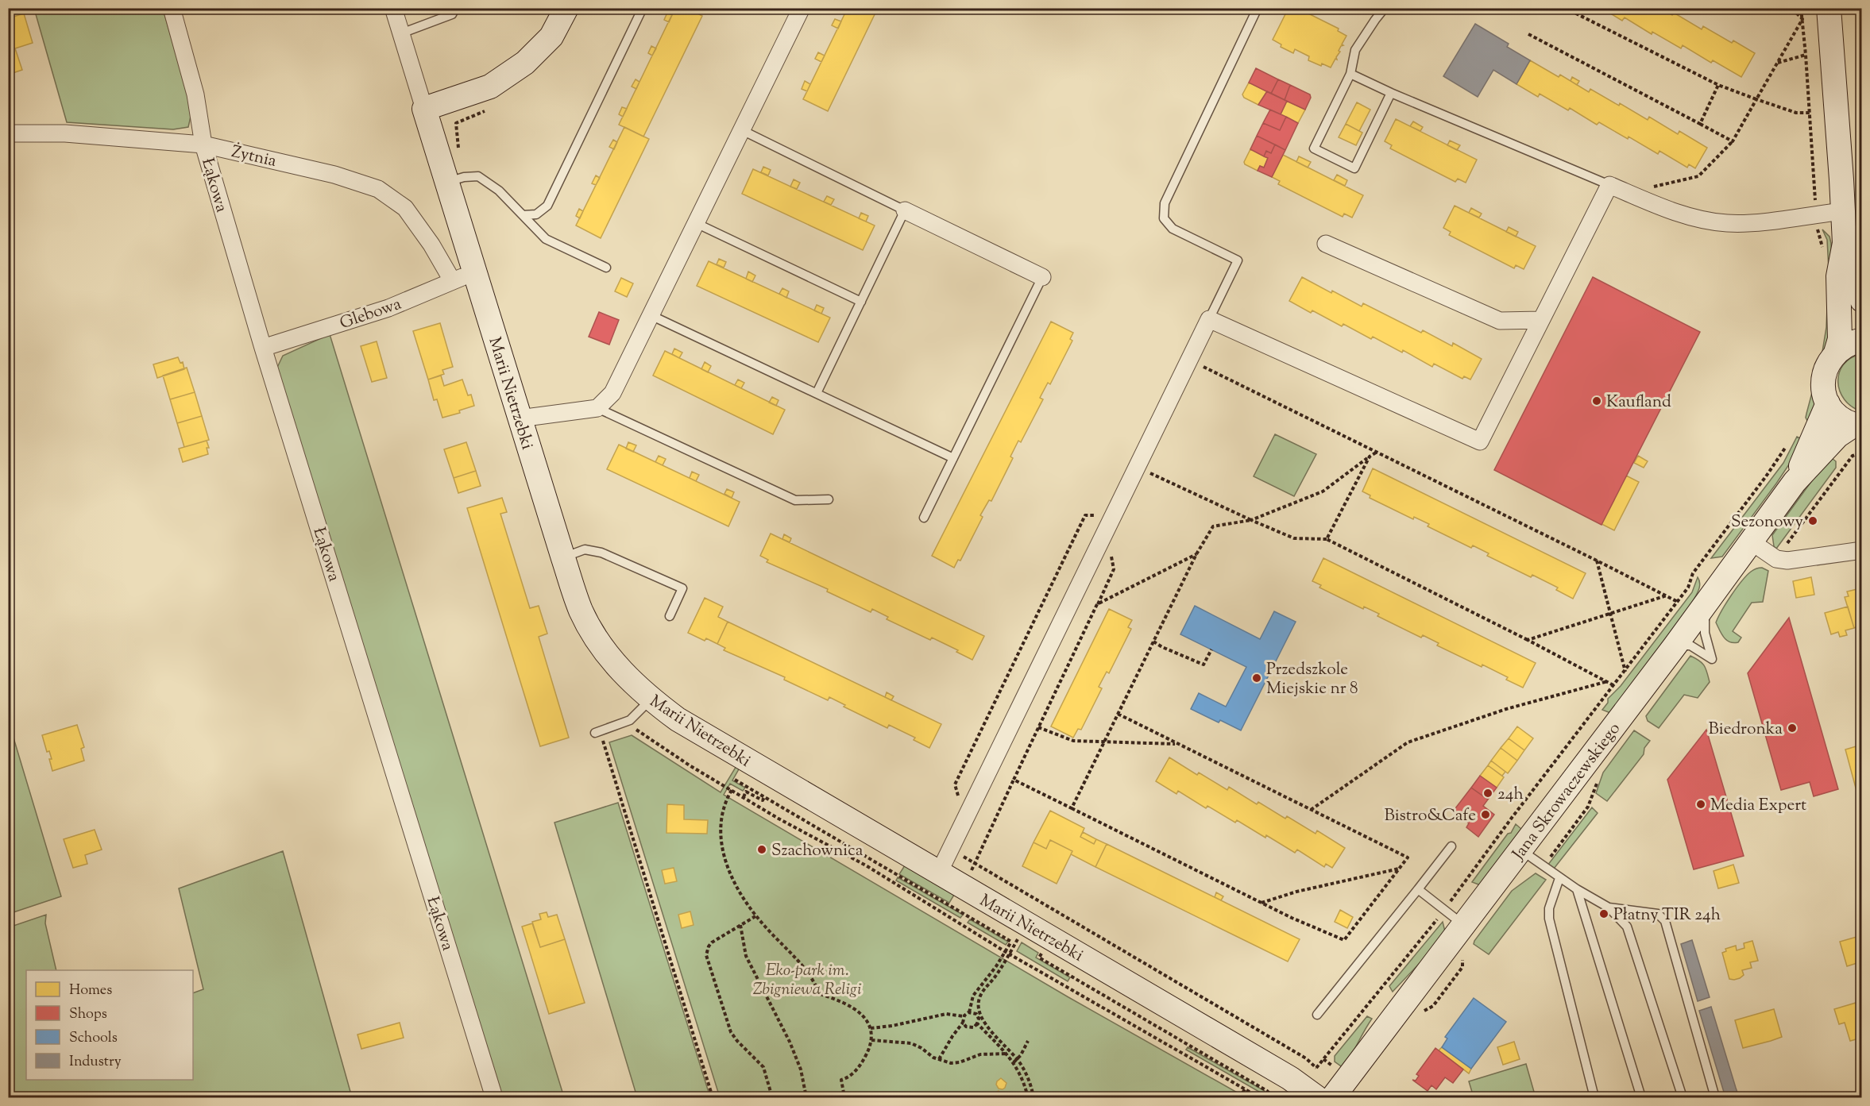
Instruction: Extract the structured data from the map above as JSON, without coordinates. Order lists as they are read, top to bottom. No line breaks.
{"streets":{"street":["Żytnia","Łąkowa","Glebowa","Marii Nietrzebki","Jana Skrowaczewskiego"]},"crossings":[["Żytnia","Łąkowa"],["Żytnia","Glebowa"],["Łąkowa","Glebowa"],["Glebowa","Marii Nietrzebki"]],"parks":["Eko-park im. Zbigniewa Religi"],"places":["Kaufland","Sezonowy","Przedszkole Miejskie nr 8","Biedronka","24h","Media Expert","Bistro&Cafe","Szachownica","Płatny TIR 24h"],"legend":["Homes","Shops","Schools","Industry"]}
